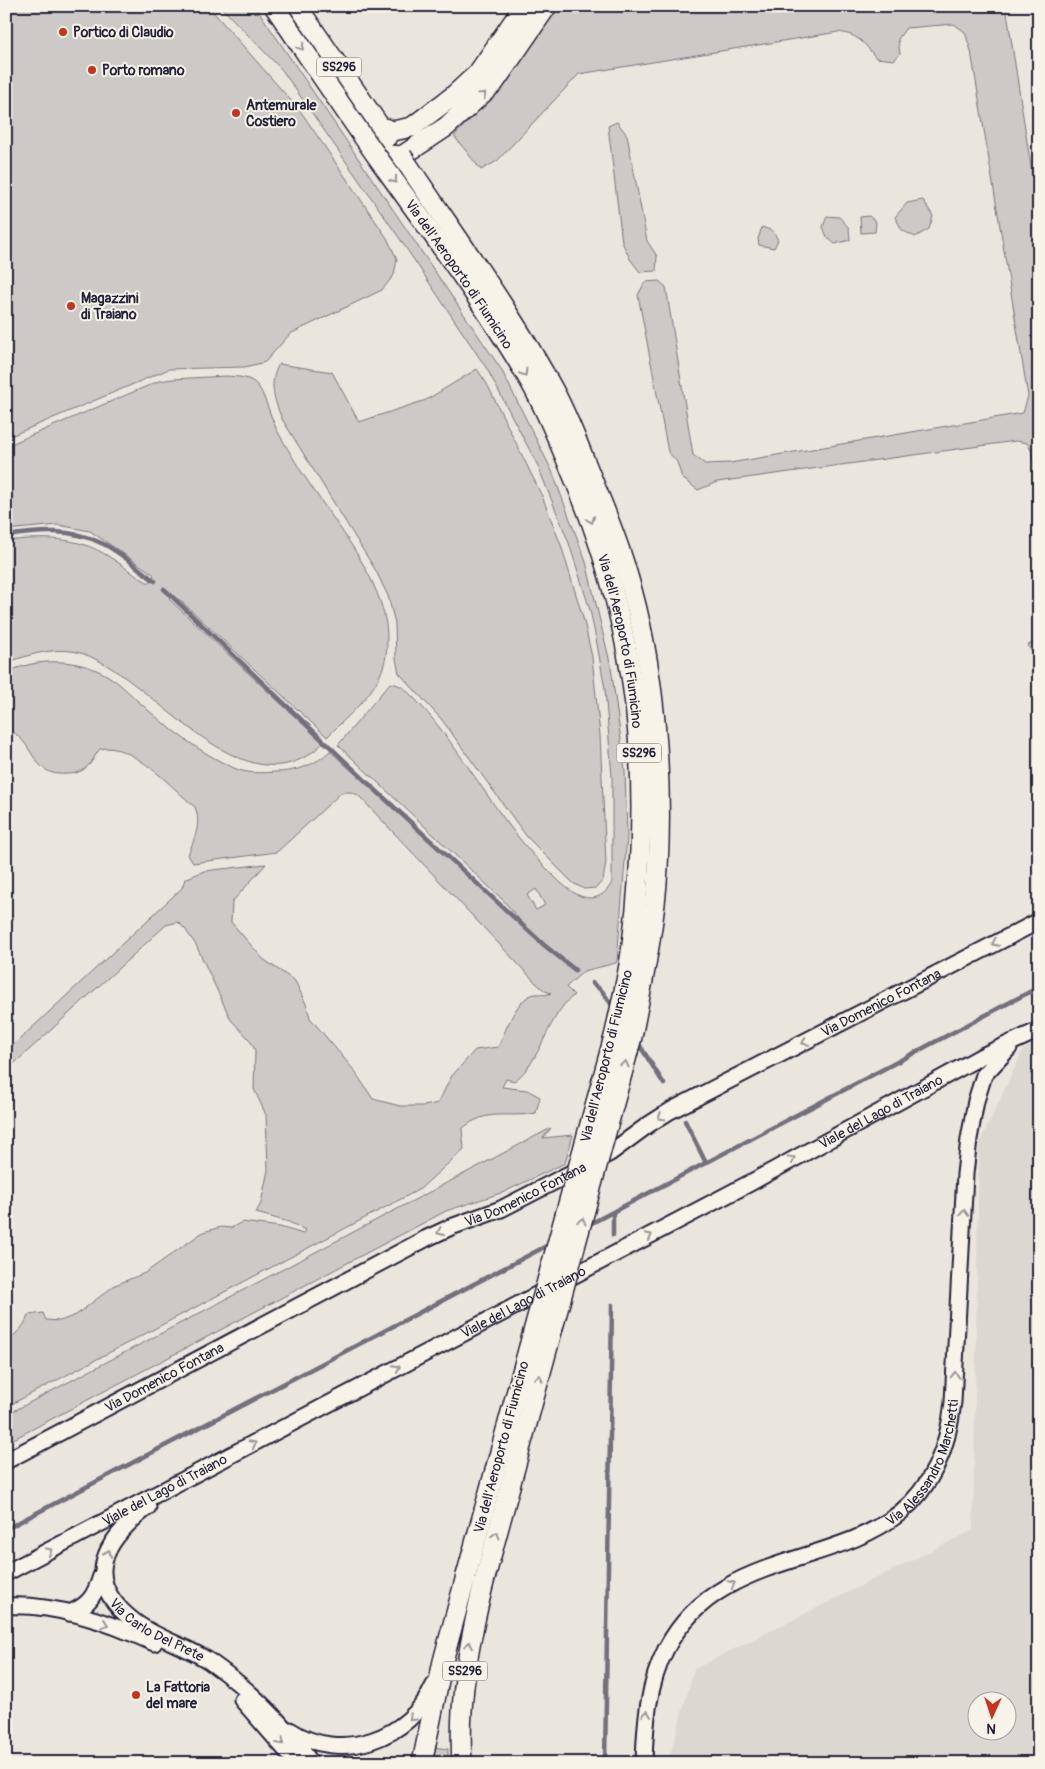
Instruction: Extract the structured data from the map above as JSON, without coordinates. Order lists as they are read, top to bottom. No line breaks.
{"streets":{"main road":["SS296","Via dell'Aeroporto di Fiumicino"],"street":["Via Domenico Fontana","Viale del Lago di Traiano","Via Alessandro Marchetti","Via Carlo Del Prete"]},"crossings":[["Viale del Lago di Traiano","Via Alessandro Marchetti"]],"one_way":["Via Domenico Fontana","Viale del Lago di Traiano","Via Alessandro Marchetti"],"places":["Portico di Claudio","Porto romano","Antemurale Costiero","Magazzini di Traiano","La Fattoria del mare"],"north":"bottom"}
